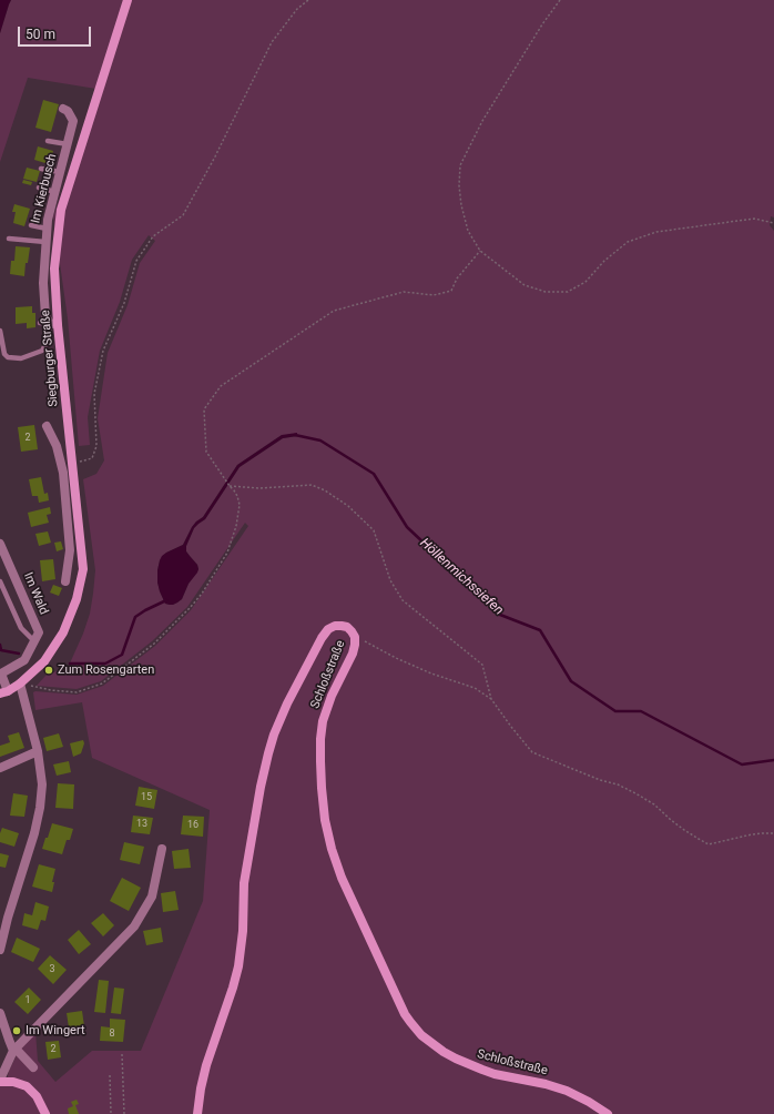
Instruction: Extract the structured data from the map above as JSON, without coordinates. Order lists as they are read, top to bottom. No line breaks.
{"streets":{"main road":["Siegburger Straße","Schloßstraße"],"street":["Im Kierbusch","Im Wald"]},"crossings":[["Im Kierbusch","Siegburger Straße"]],"water":["Höllenmichssiefen"],"places":["Zum Rosengarten","Im Wingert"],"house_numbers":["2","15","13","16","3","1","8","2"],"scale_bar":"50 m"}
